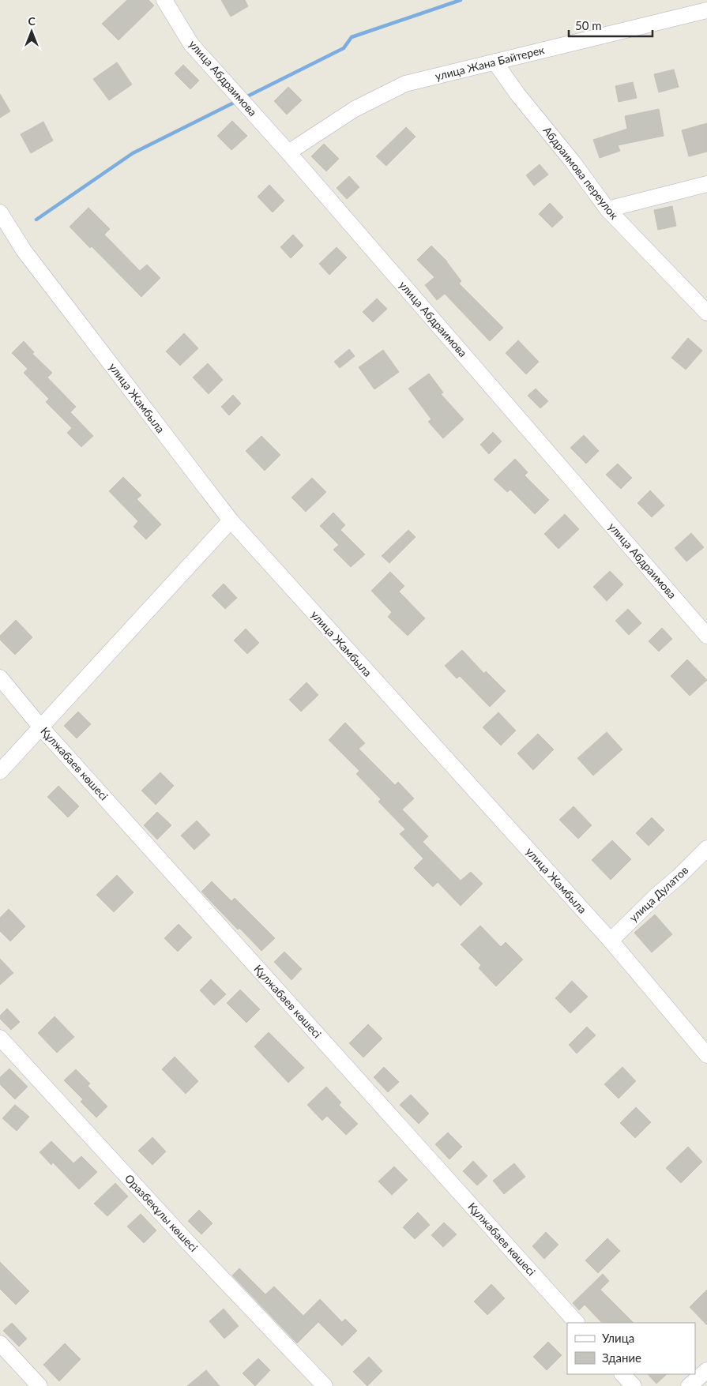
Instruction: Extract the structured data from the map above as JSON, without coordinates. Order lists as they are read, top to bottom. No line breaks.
{"streets":{"street":["улица Жана Байтерек","улица Абдраимова","Абдраимова переулок","улица Жамбыла","Құлжабаев көшесі","улица Дулатов","Оразбекұлы көшесі"]},"crossings":[["улица Жана Байтерек","улица Абдраимова"],["улица Жана Байтерек","Абдраимова переулок"],["улица Жамбыла","улица Дулатов"]],"legend":["Улица","Здание"],"scale_bar":"50 m","north":"top"}
